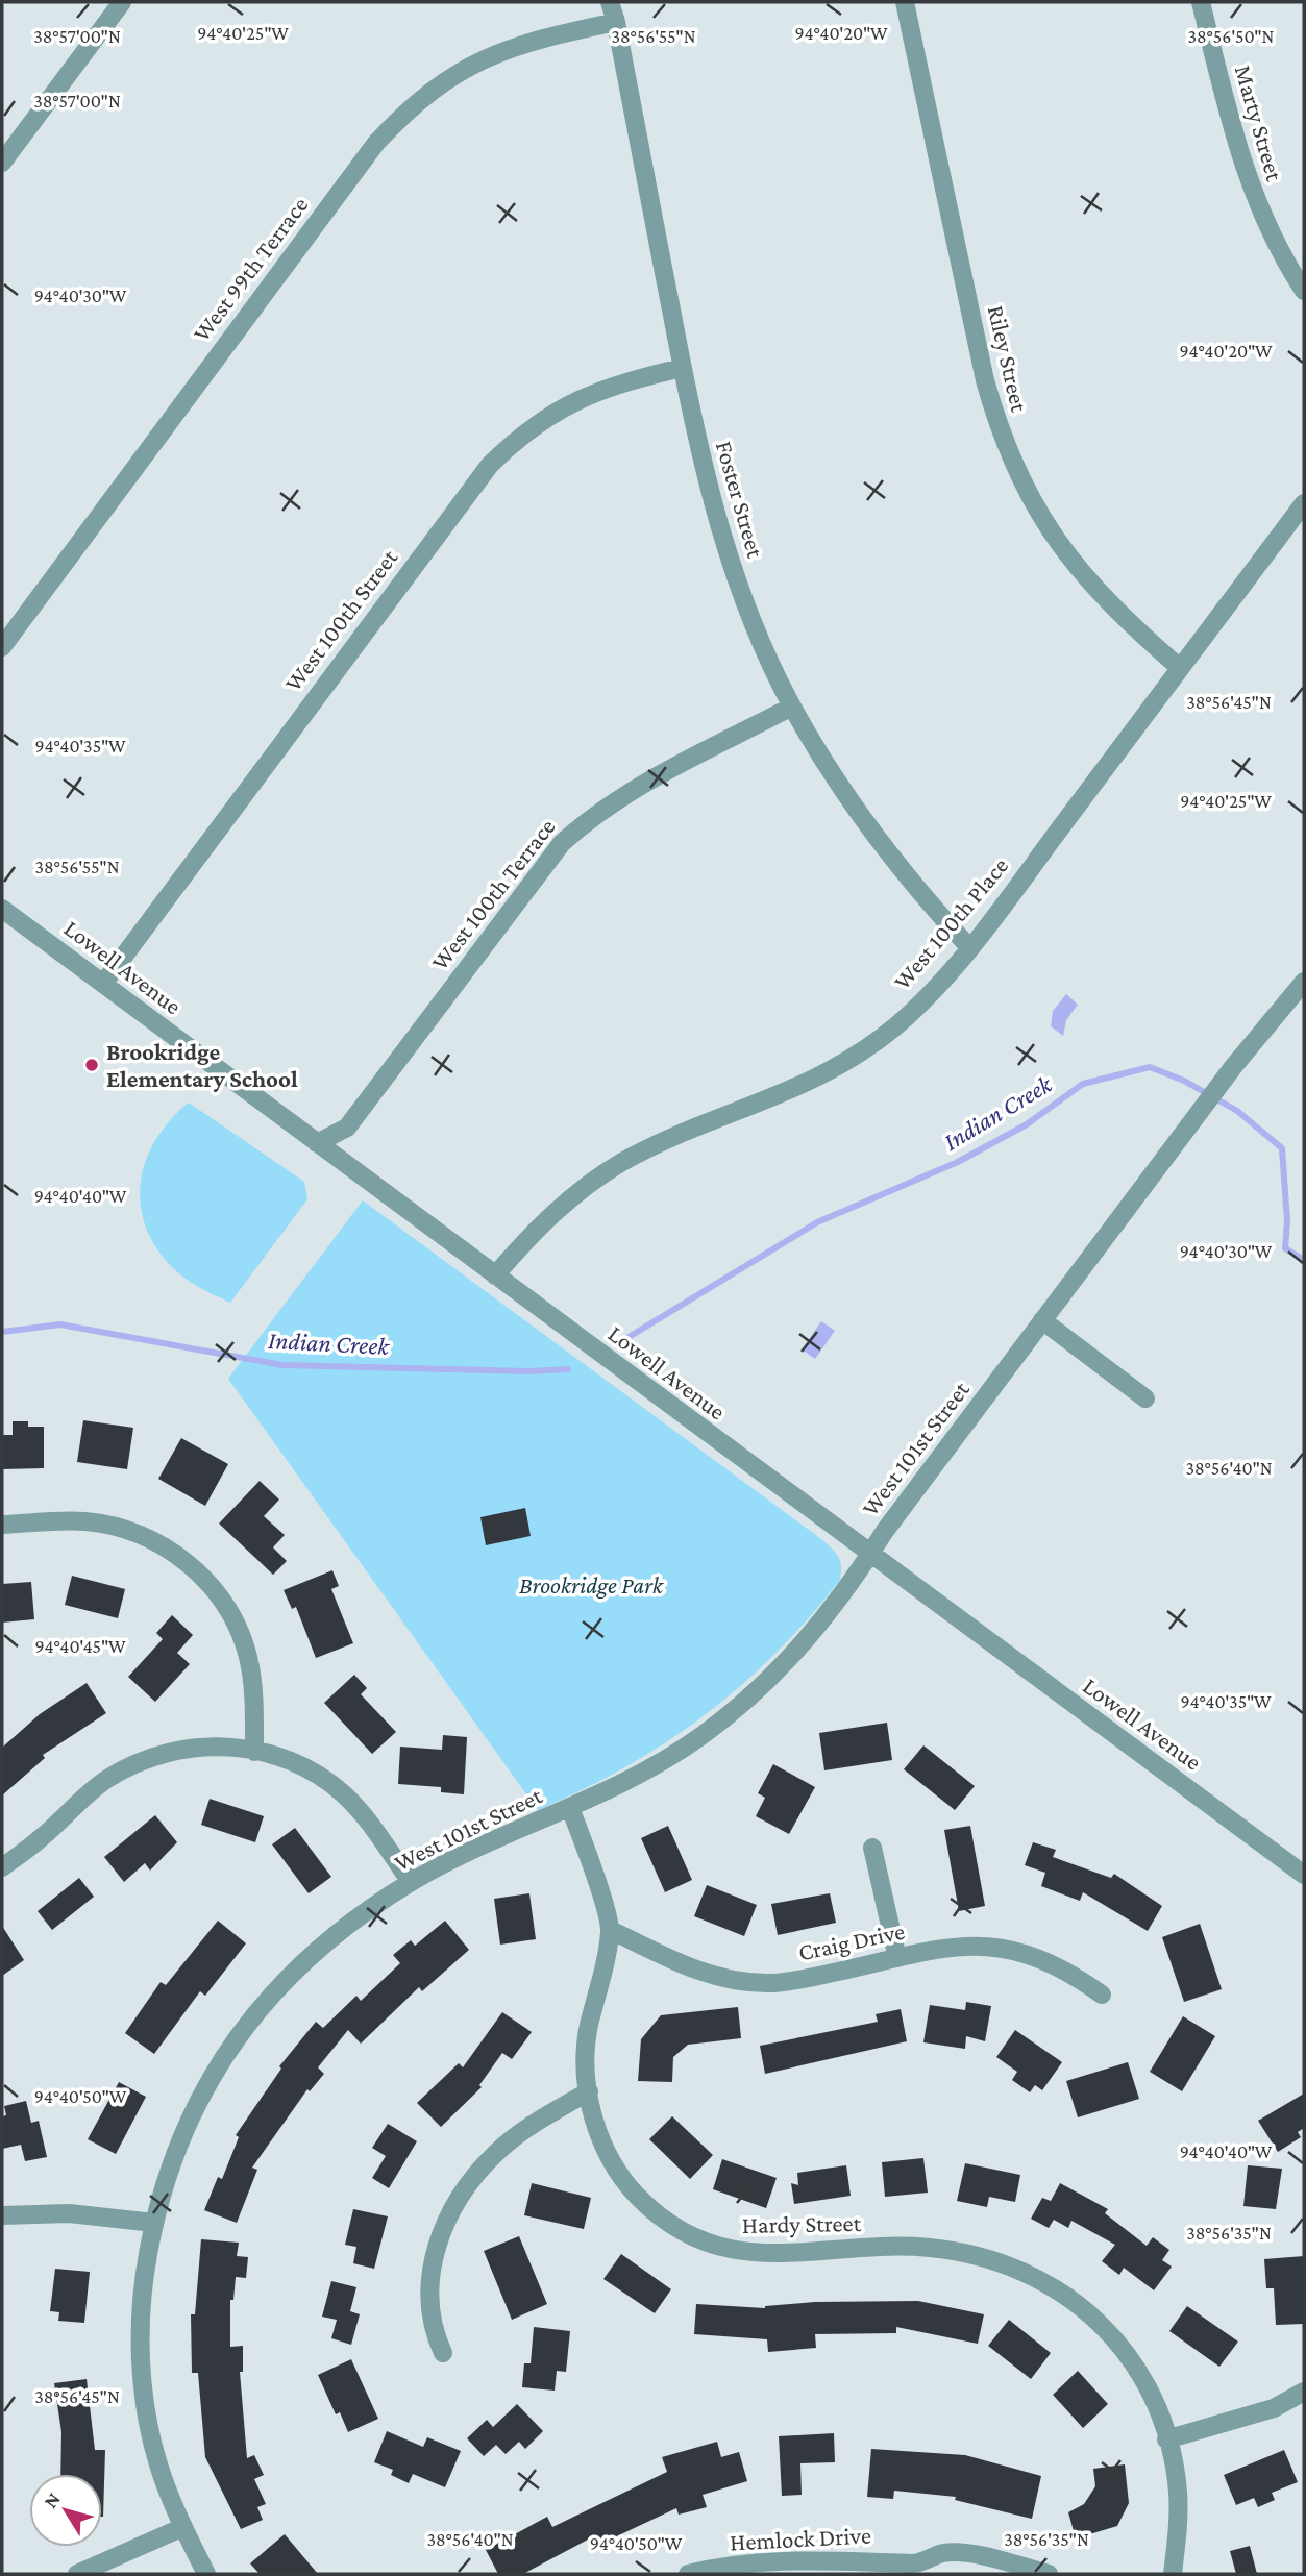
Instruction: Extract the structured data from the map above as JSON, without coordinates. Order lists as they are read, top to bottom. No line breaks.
{"streets":{"street":["Marty Street","West 99th Terrace","Riley Street","Foster Street","West 100th Street","West 100th Terrace","West 100th Place","Lowell Avenue","West 101st Street","Craig Drive","Hardy Street","Hemlock Drive"]},"crossings":[["West 99th Terrace","Foster Street"],["Riley Street","West 100th Place"],["Foster Street","West 100th Street"],["Foster Street","West 100th Terrace"],["Foster Street","West 100th Place"],["West 100th Street","Lowell Avenue"],["West 100th Terrace","Lowell Avenue"],["West 100th Place","Lowell Avenue"],["Lowell Avenue","West 101st Street"],["Craig Drive","Hardy Street"]],"water":["Indian Creek"],"parks":["Brookridge Park"],"places":["Brookridge Elementary School"],"north":"top left","coordinates":["94°40'25\"W","94°40'20\"W","38°57'00\"N","38°56'55\"N","38°56'50\"N","94°40'30\"W","38°56'45\"N","94°40'35\"W","94°40'40\"W","38°56'40\"N","94°40'45\"W","94°40'50\"W","38°56'35\"N"]}
